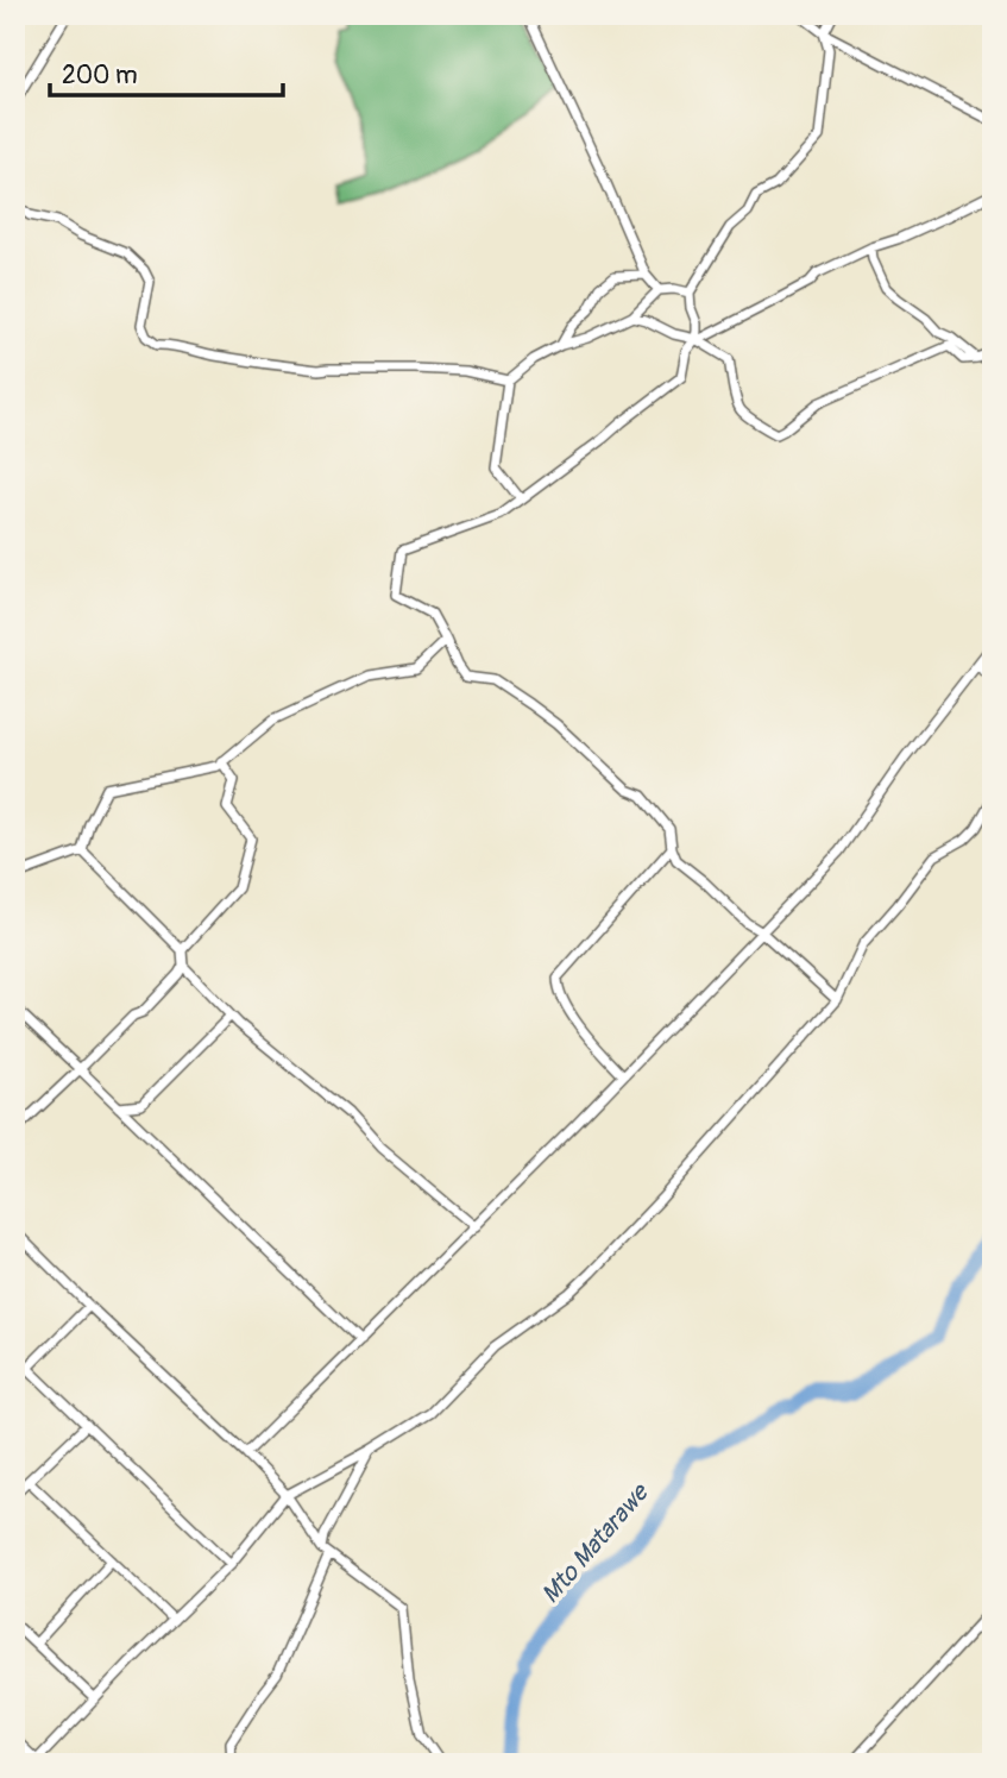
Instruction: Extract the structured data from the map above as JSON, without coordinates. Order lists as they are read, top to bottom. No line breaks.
{"water":["Mto Matarawe"],"scale_bar":"200 m"}
